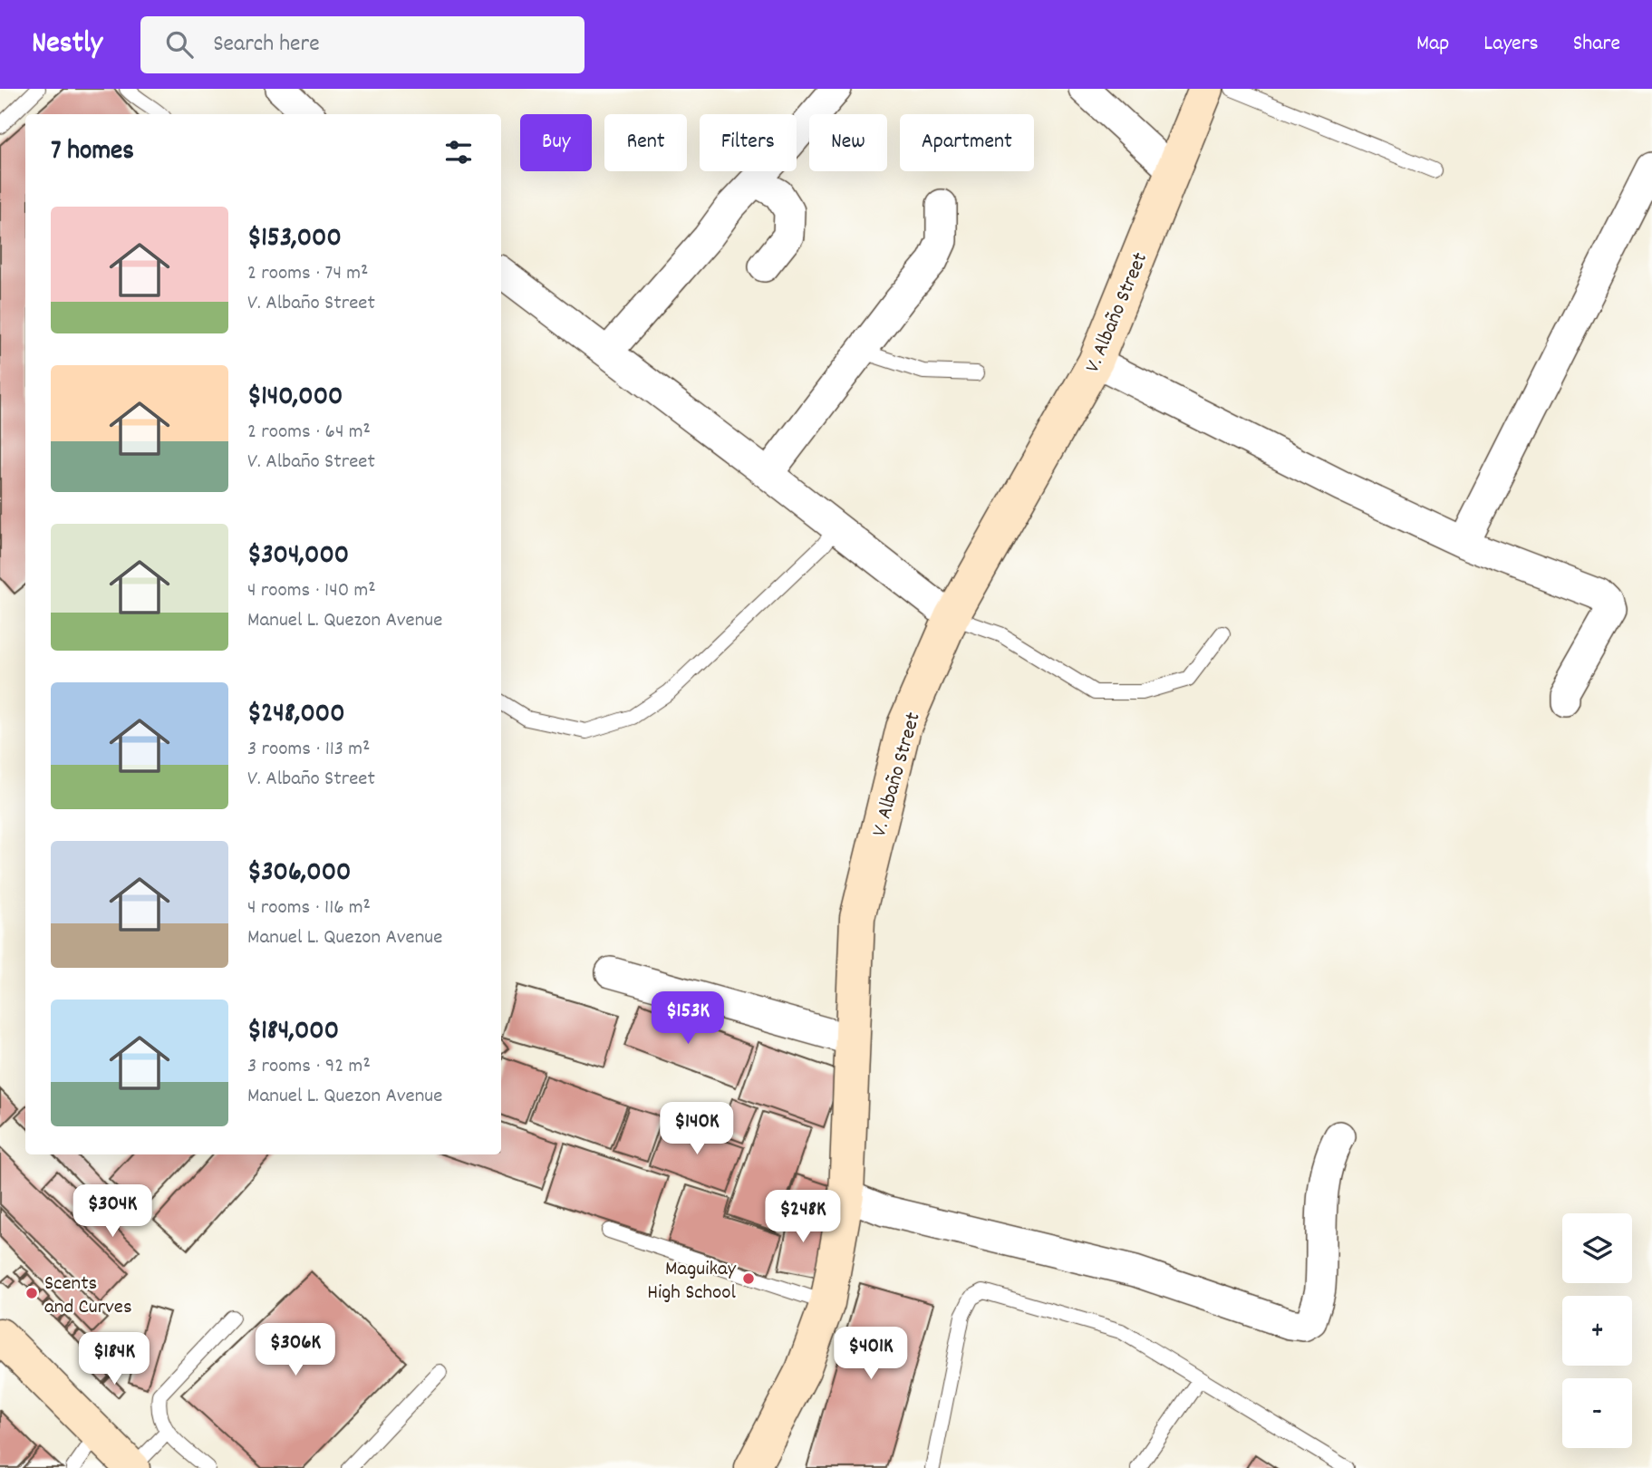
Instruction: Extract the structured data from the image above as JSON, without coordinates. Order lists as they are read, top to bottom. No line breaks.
{"streets":{"street":["V. Albaño Street"]},"places":["Maguikay High School","Scents and Curves"],"page":{"header":"Nestly","search":"Search here","nav":["Map","Layers","Share"],"chip":["Buy","Rent","Filters","New","Apartment"],"heading":"7 homes","list":[{"name":"$153,000","note":"2 rooms · 74 m² · V. Albaño Street"},{"name":"$140,000","note":"2 rooms · 64 m² · V. Albaño Street"},{"name":"$304,000","note":"4 rooms · 140 m² · Manuel L. Quezon Avenue"},{"name":"$248,000","note":"3 rooms · 113 m² · V. Albaño Street"},{"name":"$306,000","note":"4 rooms · 116 m² · Manuel L. Quezon Avenue"},{"name":"$184,000","note":"3 rooms · 92 m² · Manuel L. Quezon Avenue"}],"price":["$153K","$140K","$304K","$248K","$306K","$401K","$184K"],"map_buttons":["+","−"]}}
